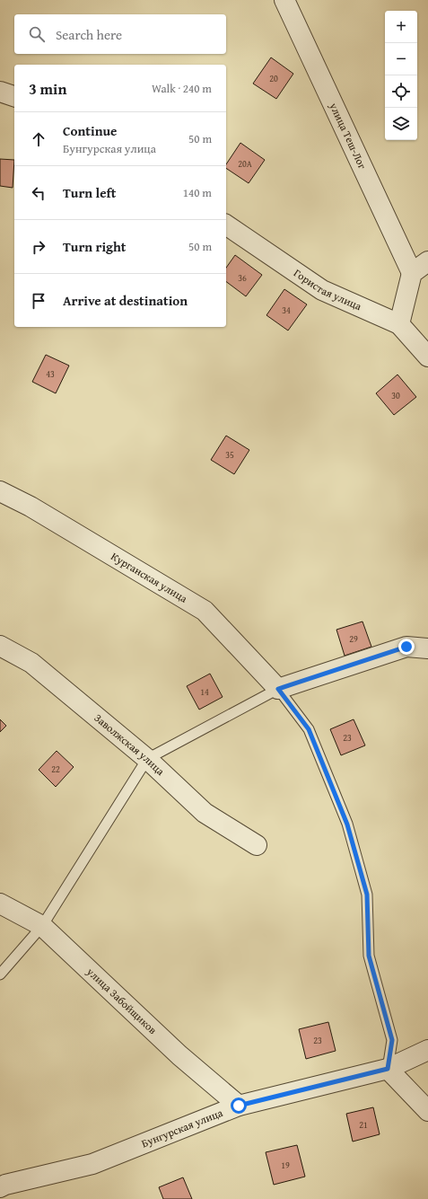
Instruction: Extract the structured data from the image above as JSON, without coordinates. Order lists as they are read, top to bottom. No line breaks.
{"streets":{"street":["улица Теш-Лог","Гористая улица","Курганская улица","Заволжская улица","улица Забойщиков","Бунгурская улица"]},"crossings":[["улица Забойщиков","Бунгурская улица"]],"house_numbers":["20","20А","36","34","43","30","35","29","14","23","22","23","21","19"],"page":{"map_buttons":["+","−"],"search":"Search here","heading":["3 min","Walk · 240 m"],"list":[["Continue","Бунгурская улица","50 m"],["Turn left","140 m"],["Turn right","50 m"],"Arrive at destination"]}}
